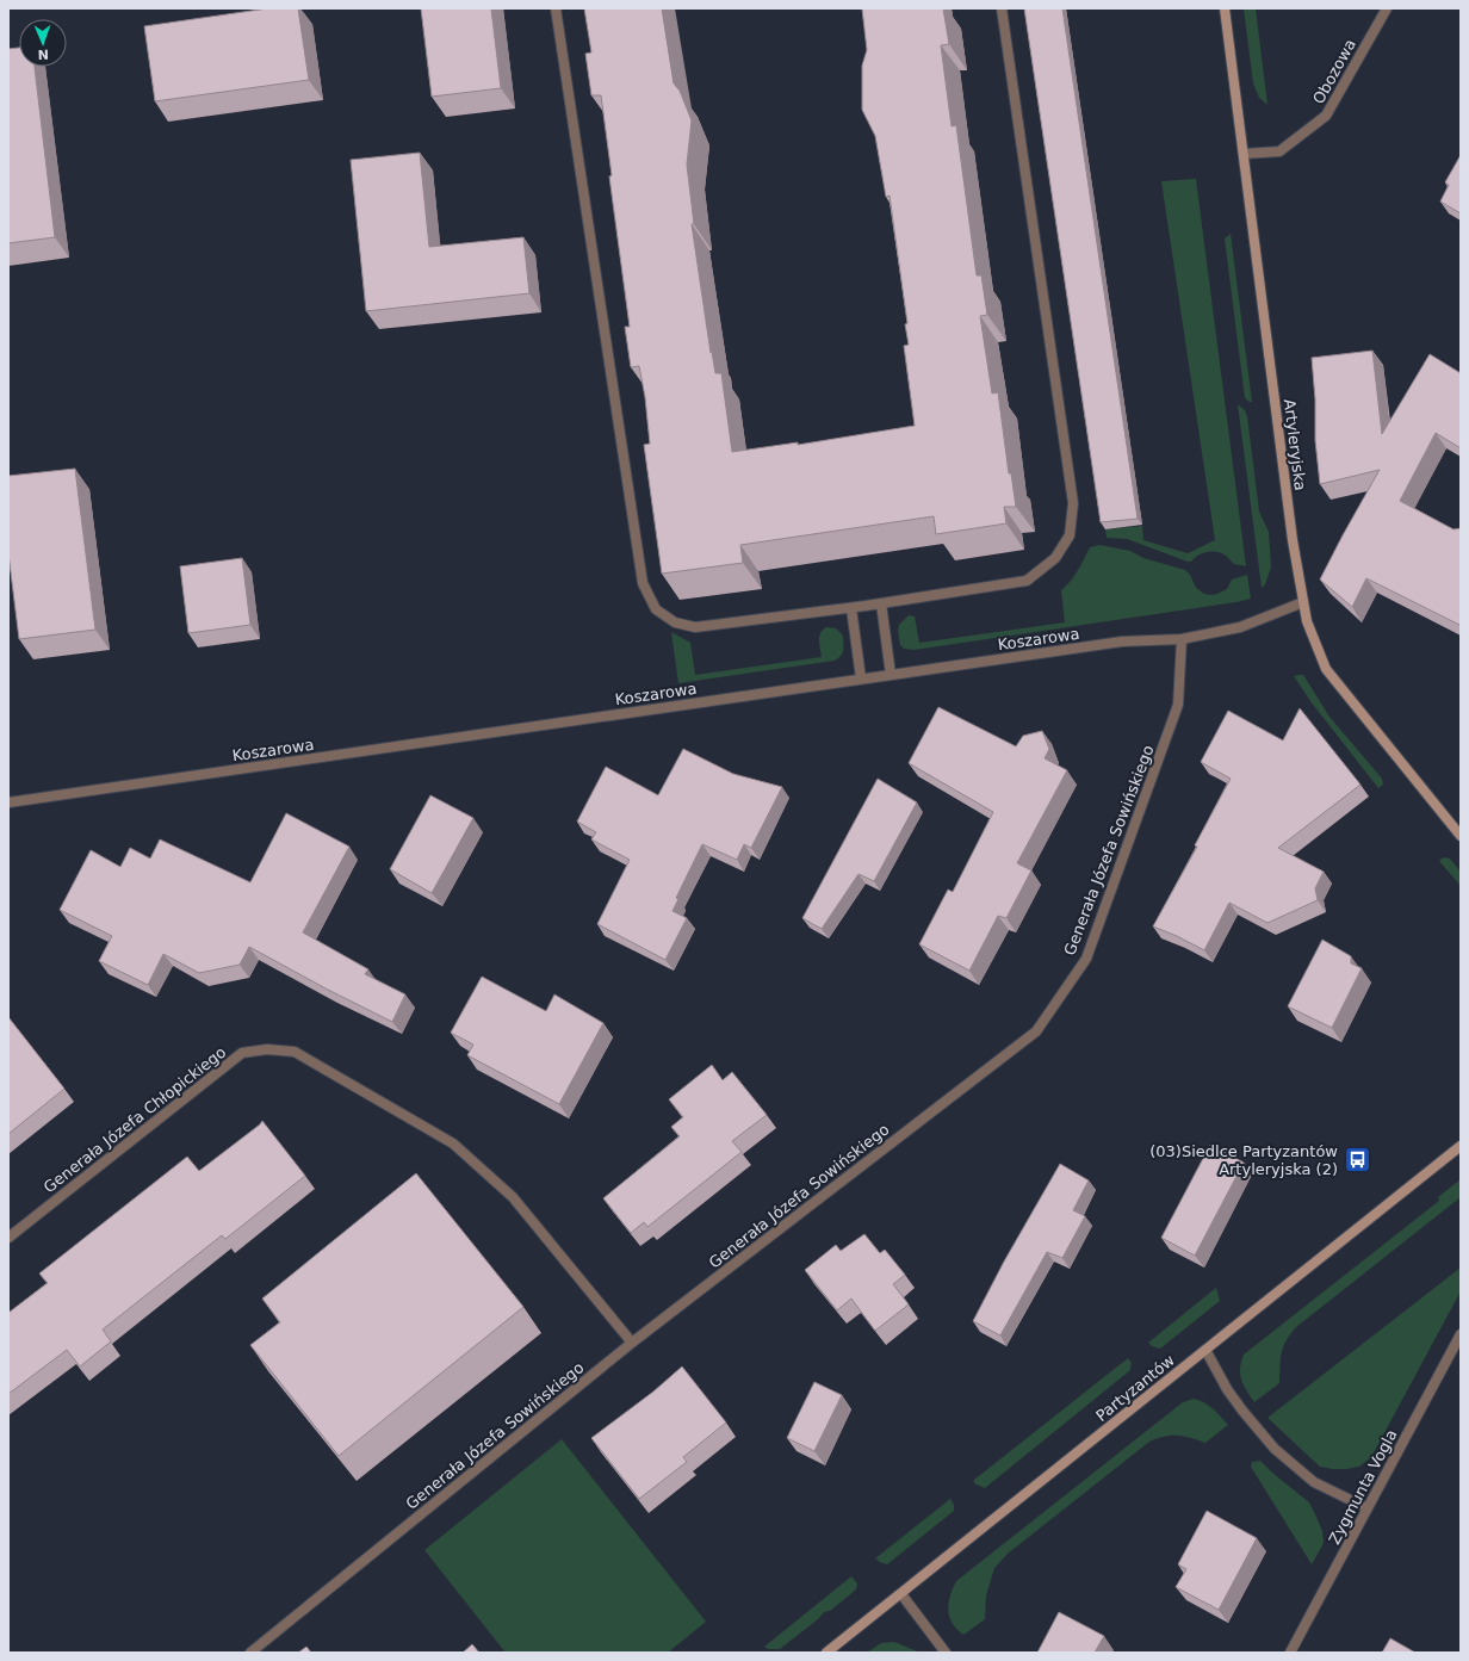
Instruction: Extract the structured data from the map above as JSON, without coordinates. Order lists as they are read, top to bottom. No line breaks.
{"streets":{"street":["Obozowa","Artyleryjska","Koszarowa","Generała Józefa Sowińskiego","Generała Józefa Chłopickiego","Partyzantów","Zygmunta Vogla"]},"crossings":[["Obozowa","Artyleryjska"],["Artyleryjska","Koszarowa"],["Koszarowa","Generała Józefa Sowińskiego"],["Generała Józefa Sowińskiego","Generała Józefa Chłopickiego"]],"places":{"bus stop":["(03)Siedlce Partyzantów Artyleryjska (2)"]},"north":"bottom"}
